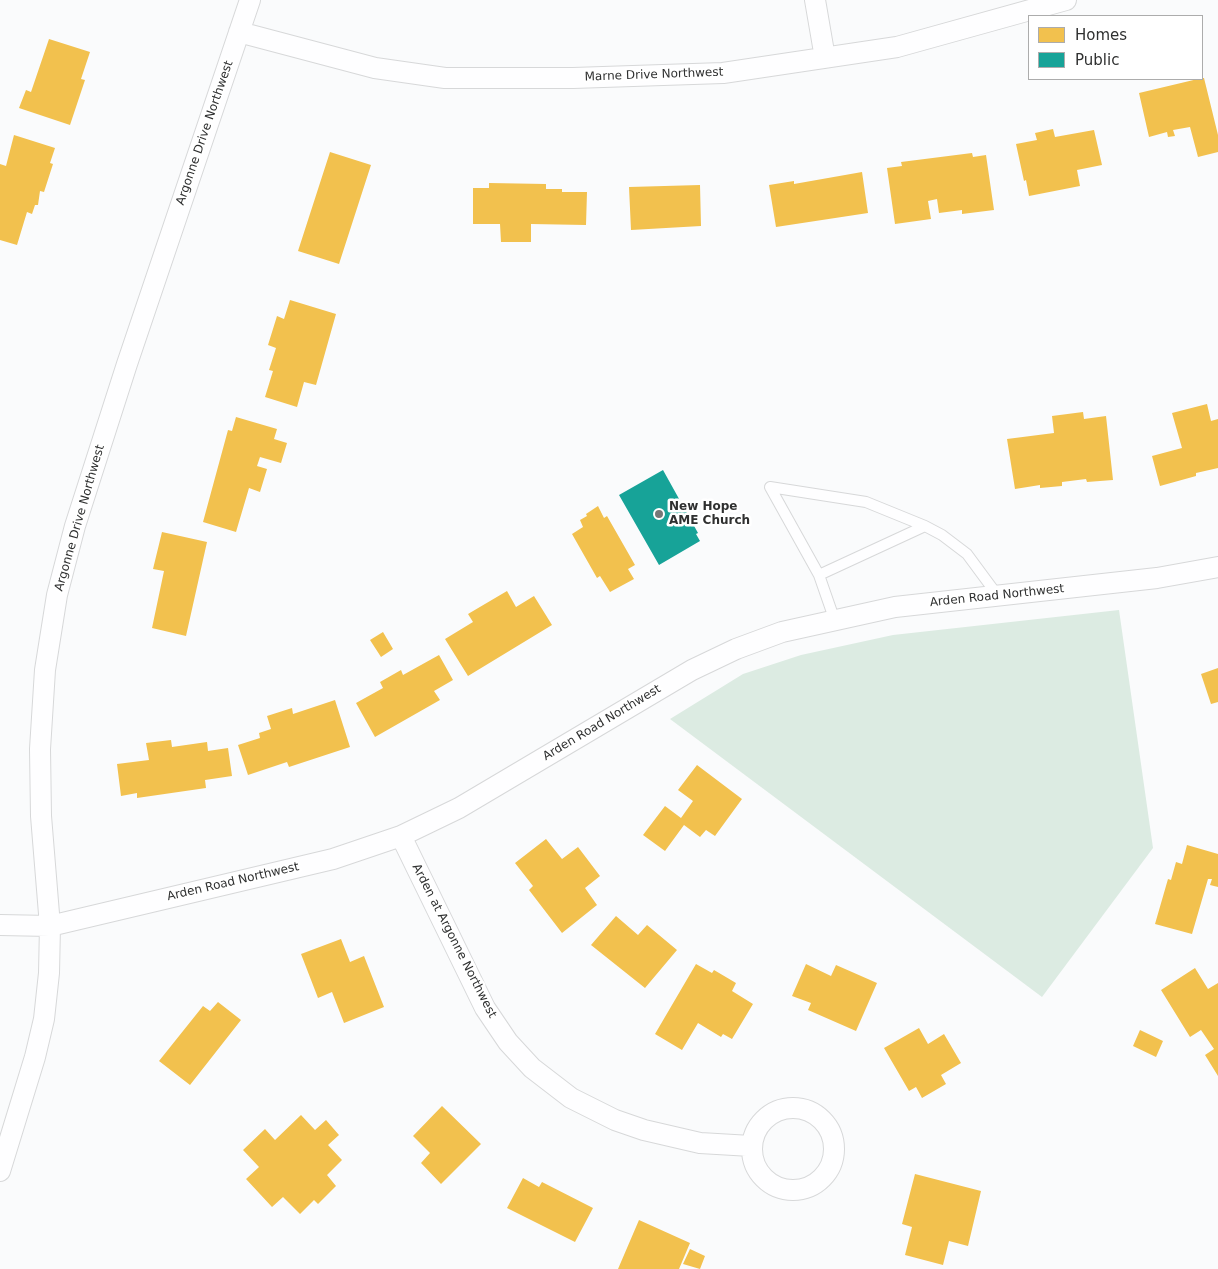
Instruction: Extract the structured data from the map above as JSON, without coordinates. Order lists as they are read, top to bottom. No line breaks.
{"streets":{"street":["Marne Drive Northwest","Argonne Drive Northwest","Arden Road Northwest","Arden at Argonne Northwest"]},"crossings":[["Marne Drive Northwest","Argonne Drive Northwest"],["Argonne Drive Northwest","Arden Road Northwest"],["Arden Road Northwest","Arden at Argonne Northwest"]],"places":["New Hope AME Church"],"legend":["Homes","Public"]}
